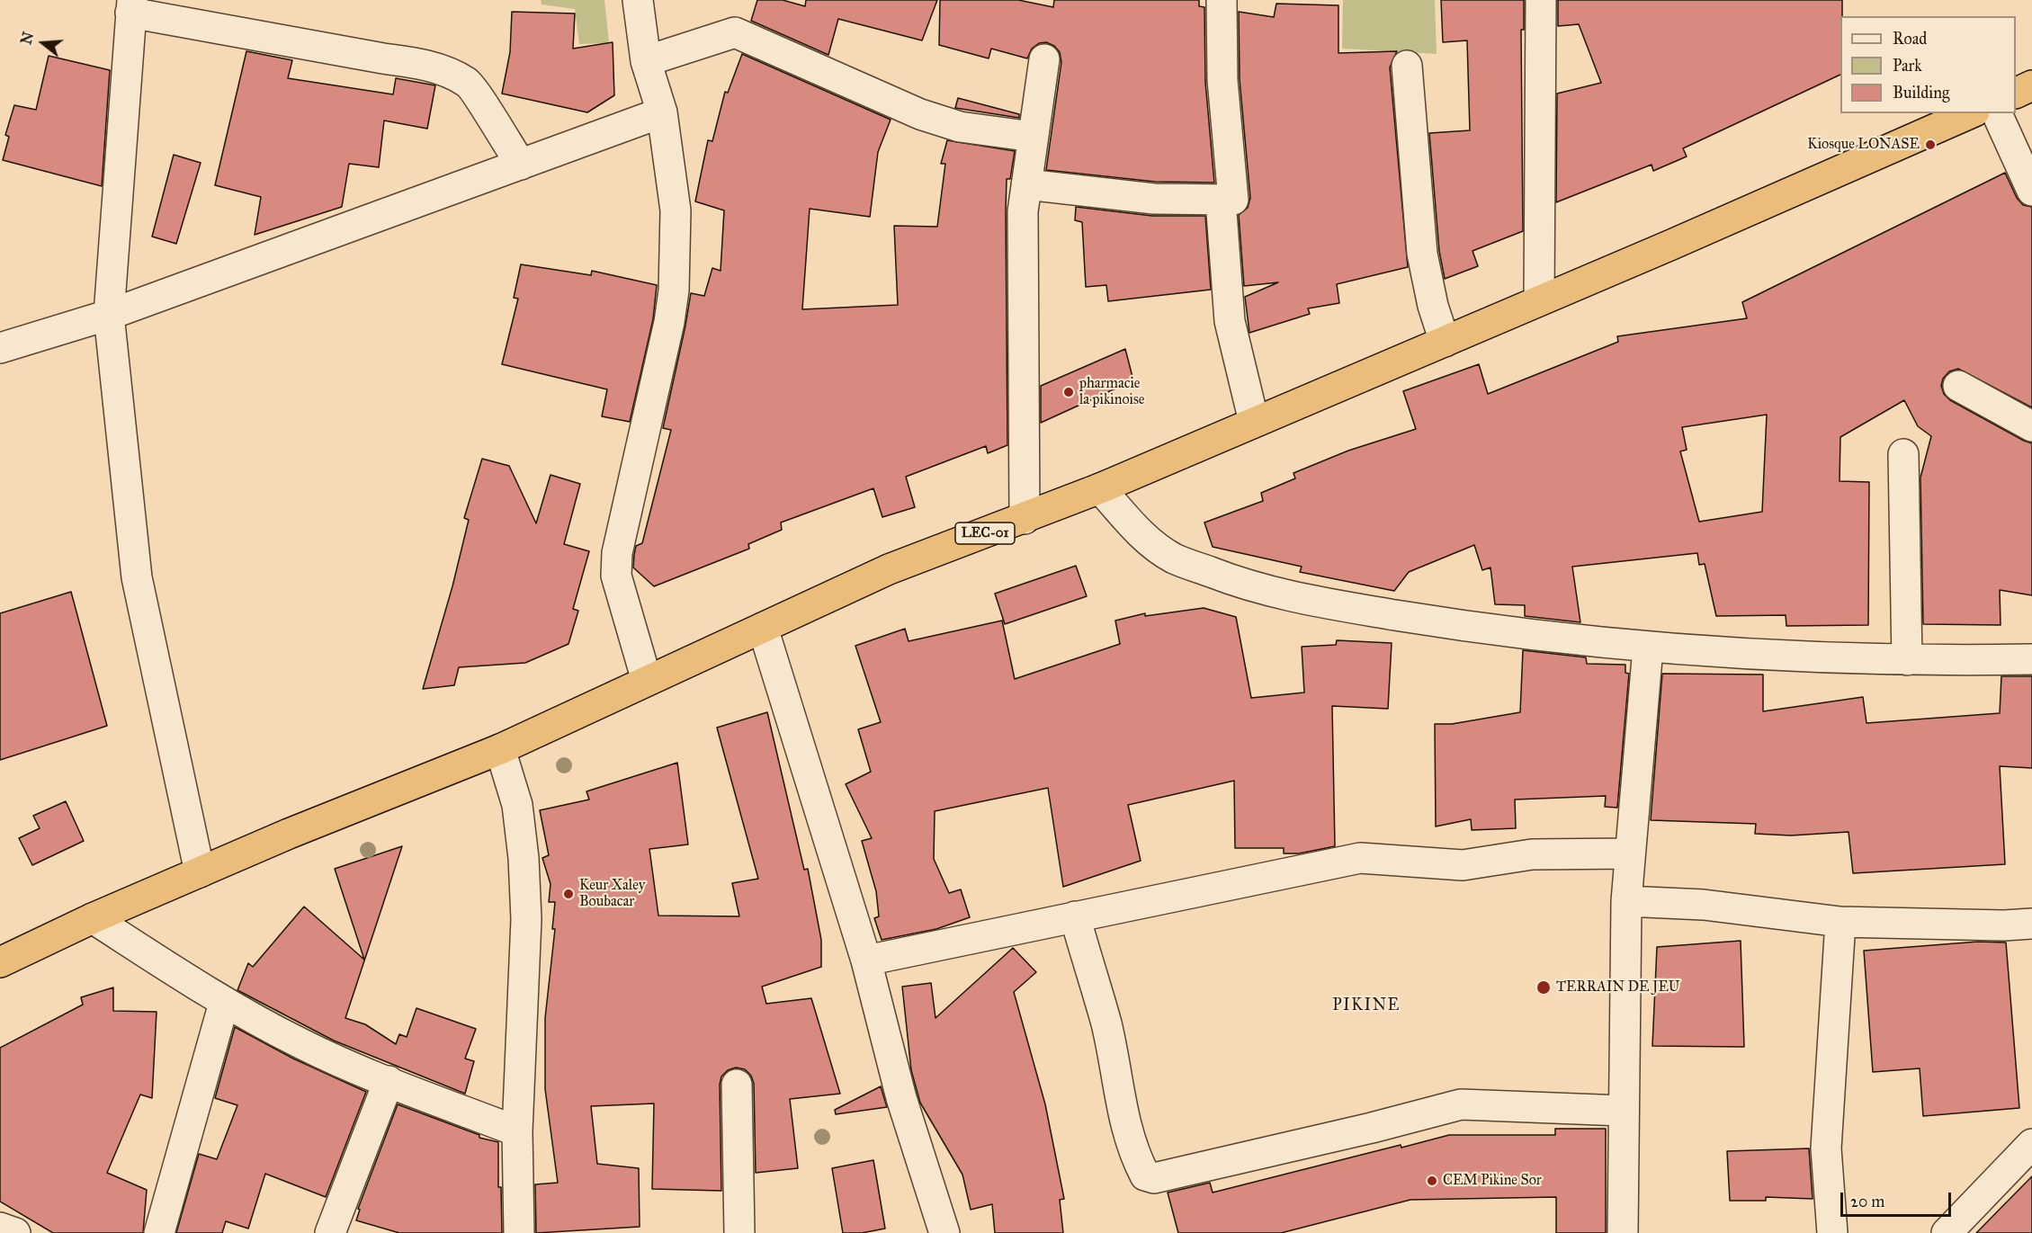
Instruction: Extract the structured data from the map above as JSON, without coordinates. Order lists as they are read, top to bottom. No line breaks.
{"streets":{"highway":["LEC-01"]},"districts":["PIKINE"],"places":["Kiosque LONASE","pharmacie la pikinoise","Keur Xaley Boubacar","TERRAIN DE JEU","CEM Pikine Sor"],"legend":["Road","Park","Building"],"scale_bar":"20 m","north":"left"}
